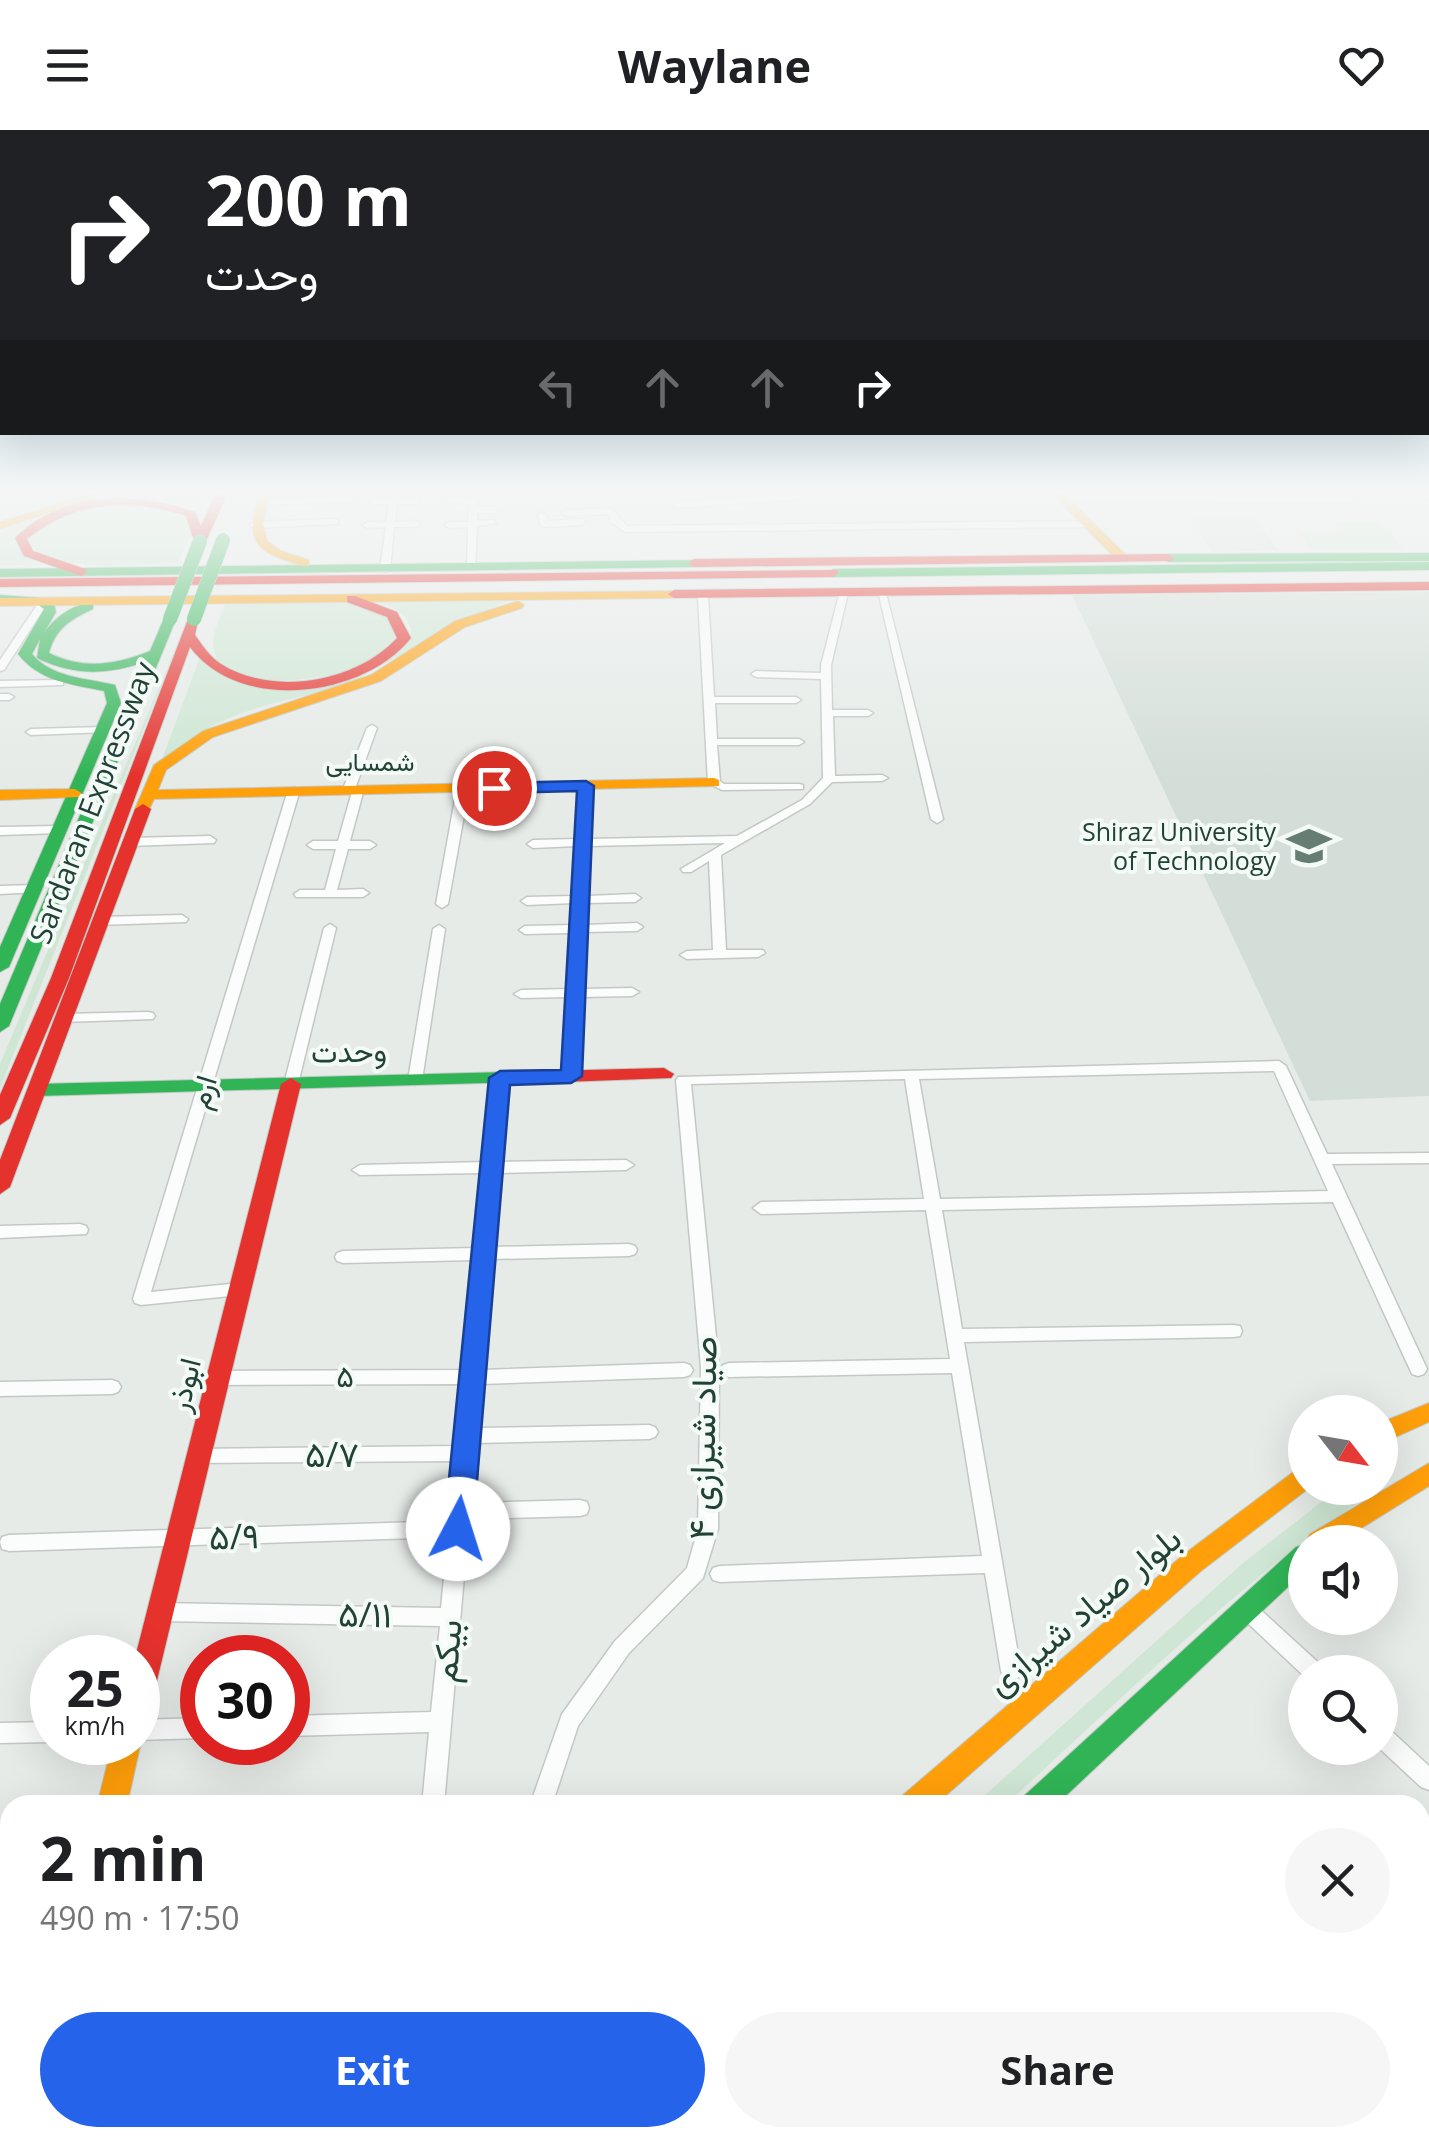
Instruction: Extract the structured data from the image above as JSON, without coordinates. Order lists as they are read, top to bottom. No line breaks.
{"streets":{"main road":["شمسایی","Sardaran Expressway","وحدت","ابوذر","بلوار صیاد شیرازی"],"street":["ارم","۵","صیاد شیرازی ۴","۵/۷","۵/۹","۵/۱۱","بیکم"]},"crossings":[["شمسایی","ارم"],["وحدت","ارم"],["وحدت","ابوذر"],["وحدت","صیاد شیرازی ۴"],["وحدت","بیکم"],["ارم","ابوذر"],["۵","ابوذر"],["۵","بیکم"],["ابوذر","۵/۷"],["ابوذر","۵/۹"],["ابوذر","۵/۱۱"],["۵/۷","بیکم"],["۵/۹","بیکم"],["۵/۱۱","بیکم"]],"places":{"school or university":["Shiraz University of Technology"]},"north":"bottom right","page":{"header":"Waylane","turn":["200 m","وحدت"],"speed":"25 km/h","limit":"30","heading":["2 min","490 m · 17:50"],"buttons":["Exit","Share"]}}
